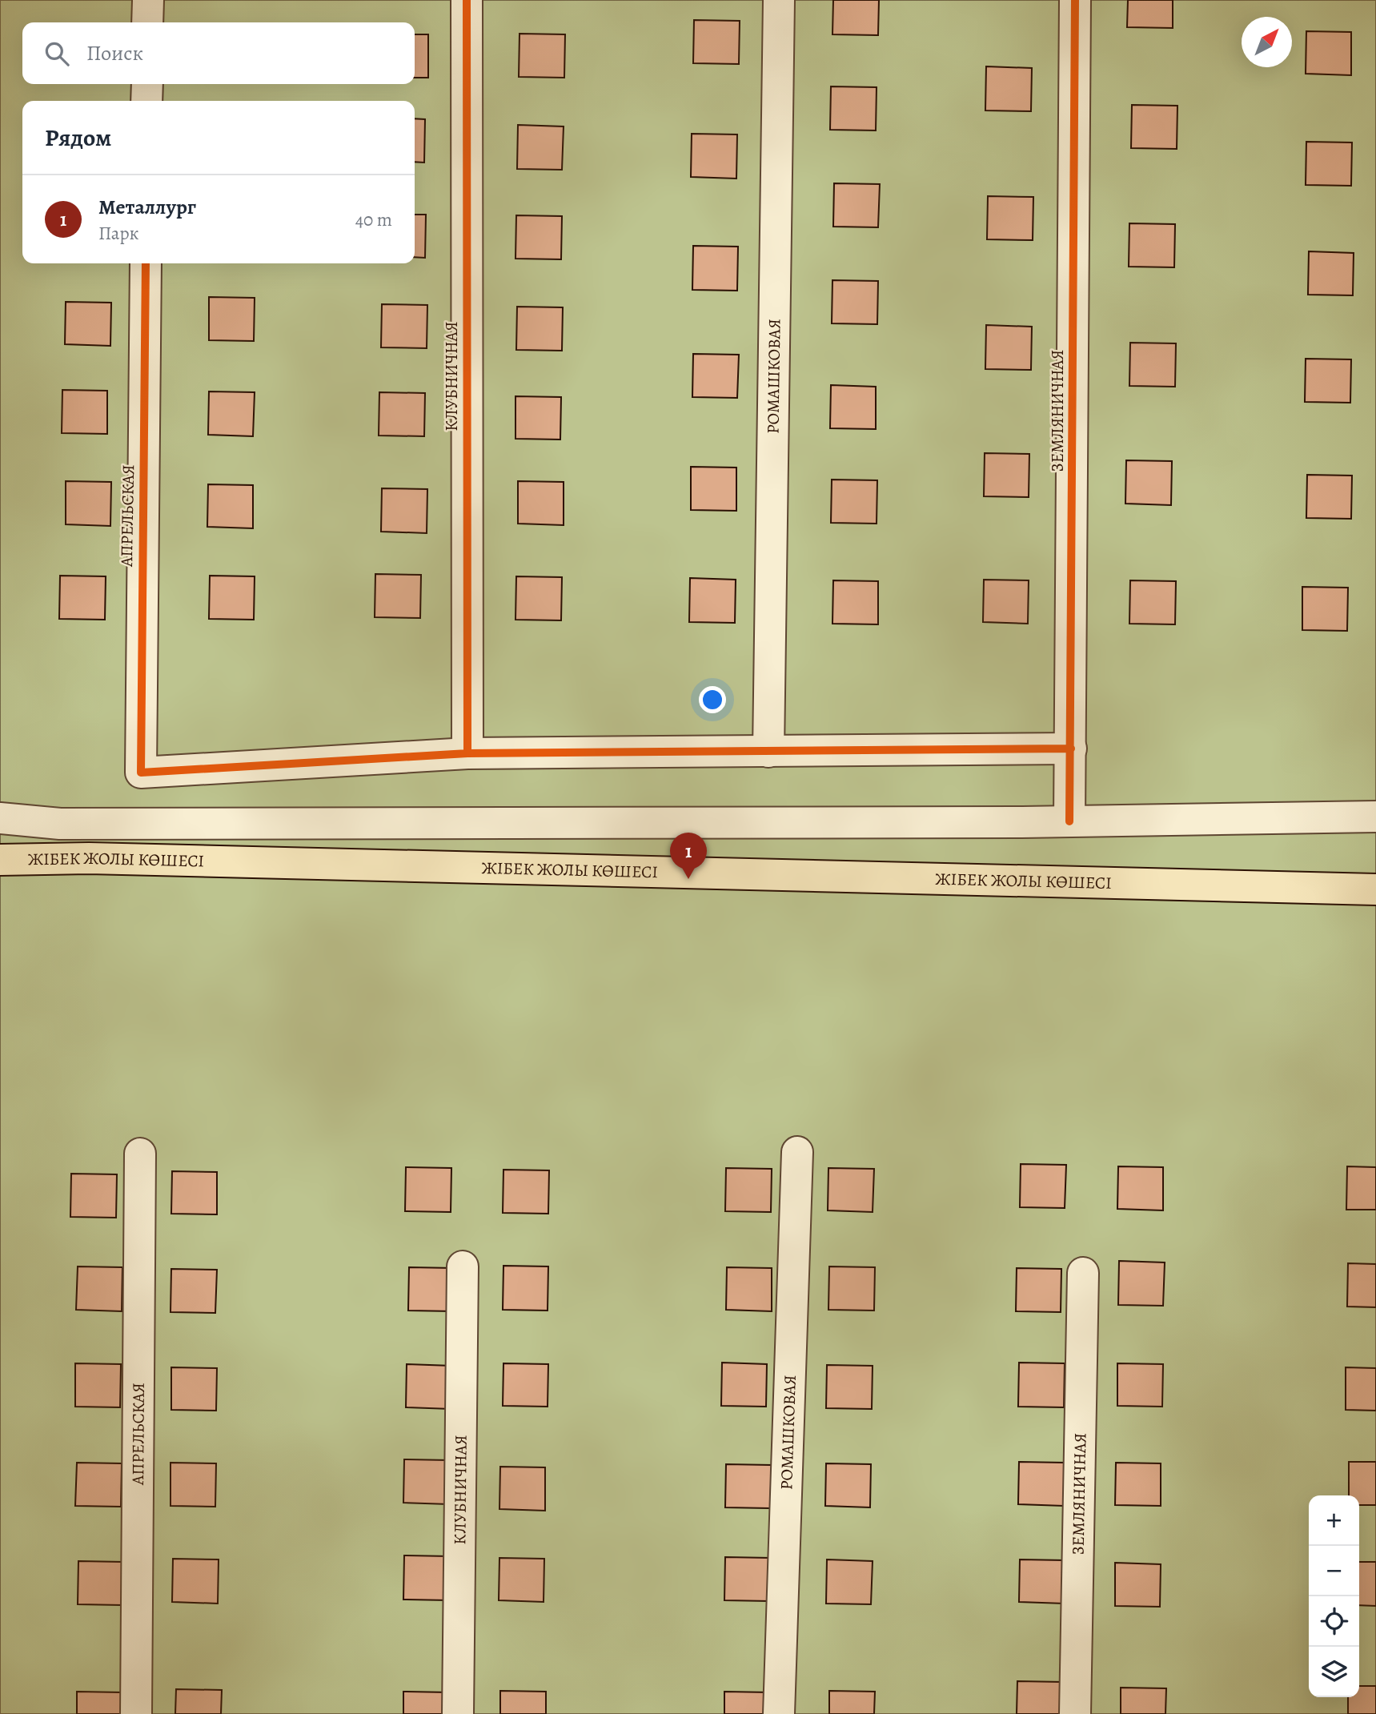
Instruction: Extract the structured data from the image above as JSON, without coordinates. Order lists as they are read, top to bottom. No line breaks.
{"streets":{"highway":["ЖІБЕК ЖОЛЫ КӨШЕСІ"],"street":["КЛУБНИЧНАЯ","РОМАШКОВАЯ","ЗЕМЛЯНИЧНАЯ","АПРЕЛЬСКАЯ"]},"crossings":[["КЛУБНИЧНАЯ","АПРЕЛЬСКАЯ"]],"north":"top right","page":{"search":"Поиск","heading":"Рядом","list":[{"mark":"1","name":"Металлург","note":"Парк","value":"40 m"}],"pins":"1","map_buttons":["+","−"]}}
